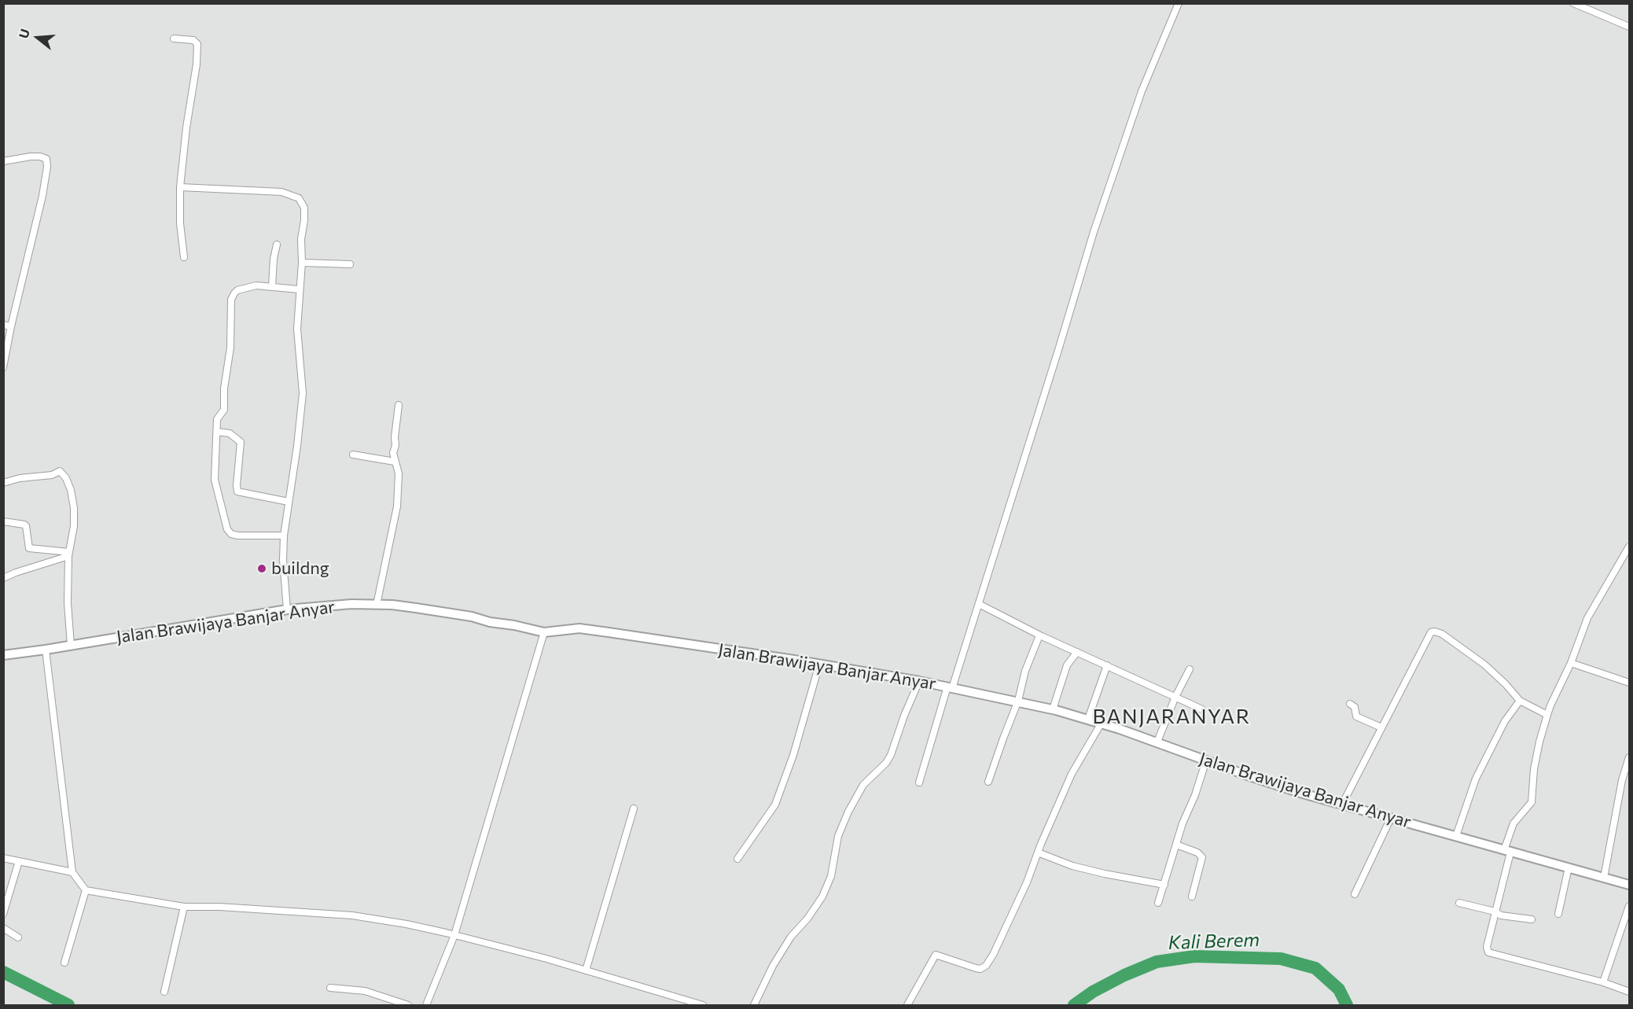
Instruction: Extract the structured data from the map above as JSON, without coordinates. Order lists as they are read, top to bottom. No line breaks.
{"streets":{"street":["Jalan Brawijaya Banjar Anyar"]},"districts":["BANJARANYAR"],"water":["Kali Berem"],"places":["buildng"],"north":"left"}
